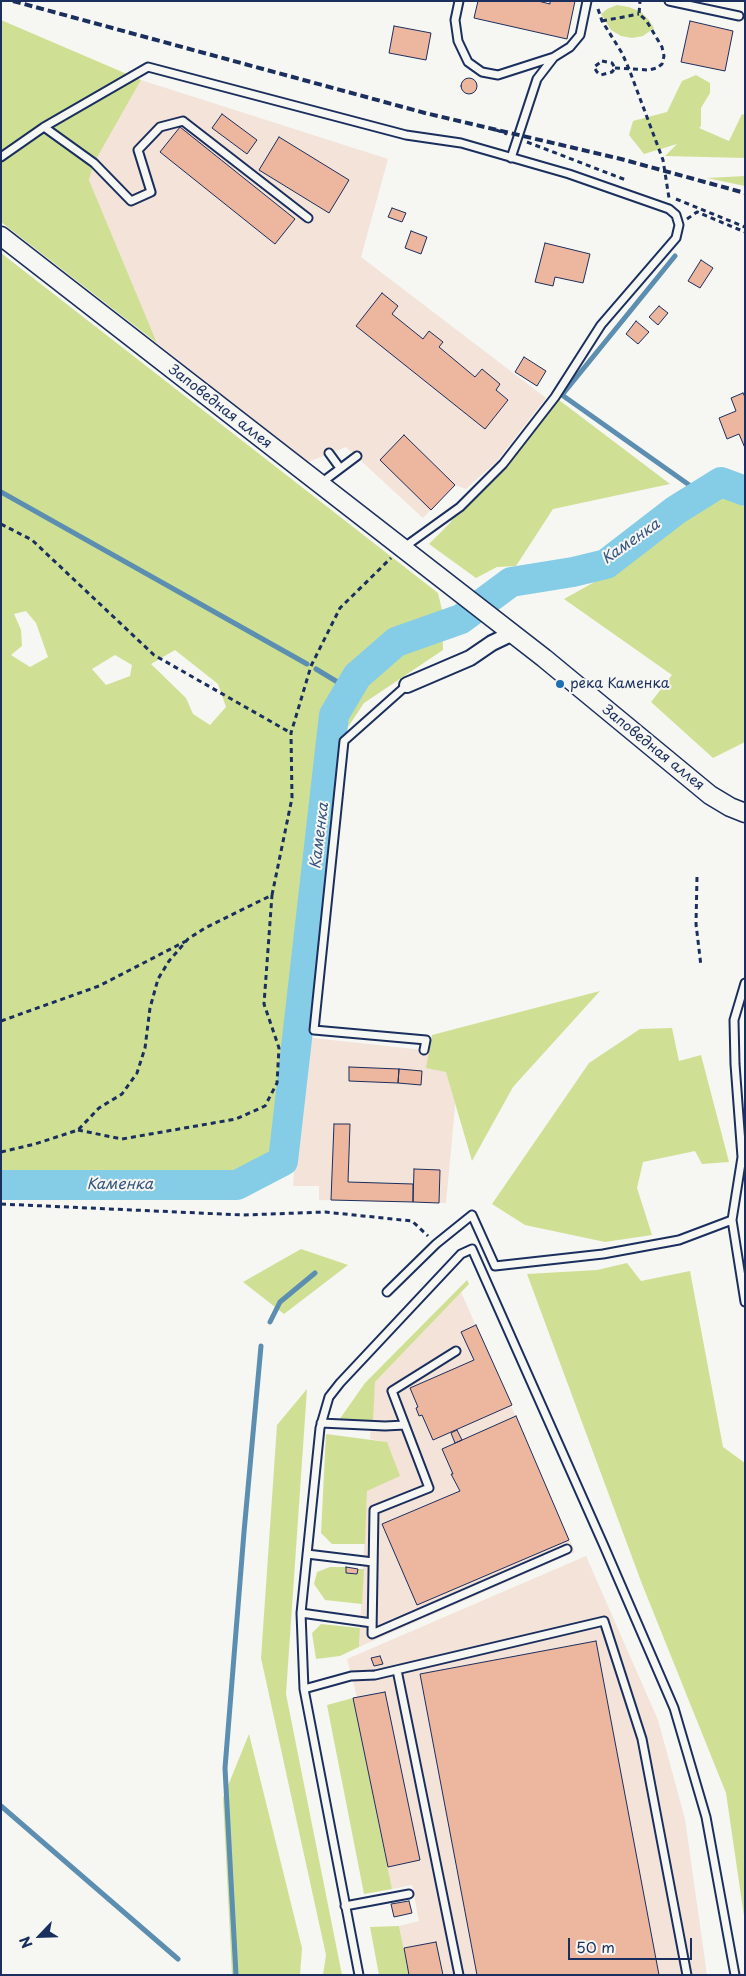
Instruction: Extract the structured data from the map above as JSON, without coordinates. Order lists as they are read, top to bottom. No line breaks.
{"streets":{"street":["Заповедная аллея"]},"water":["Каменка"],"places":["река Каменка"],"scale_bar":"50 m","north":"bottom left"}
